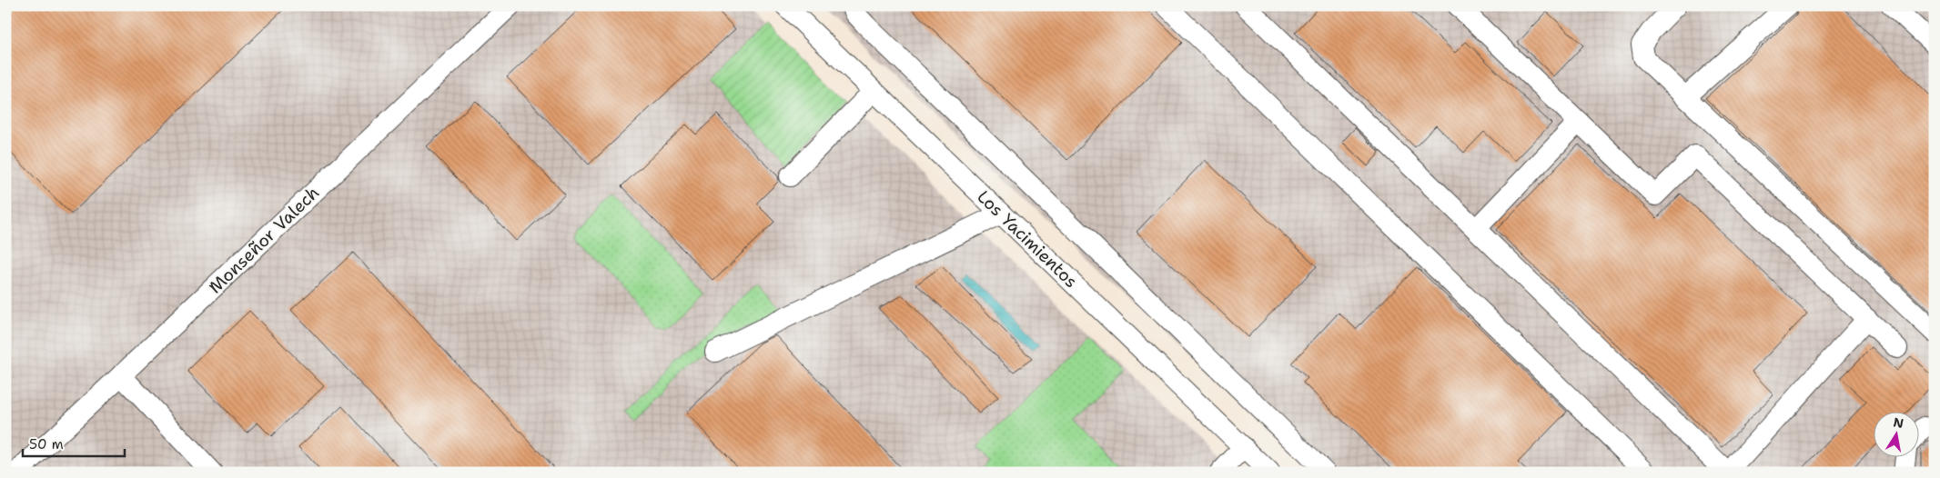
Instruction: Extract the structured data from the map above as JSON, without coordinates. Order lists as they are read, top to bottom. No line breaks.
{"streets":{"street":["Los Yacimientos","Monseñor Valech"]},"scale_bar":"50 m","north":"top"}
